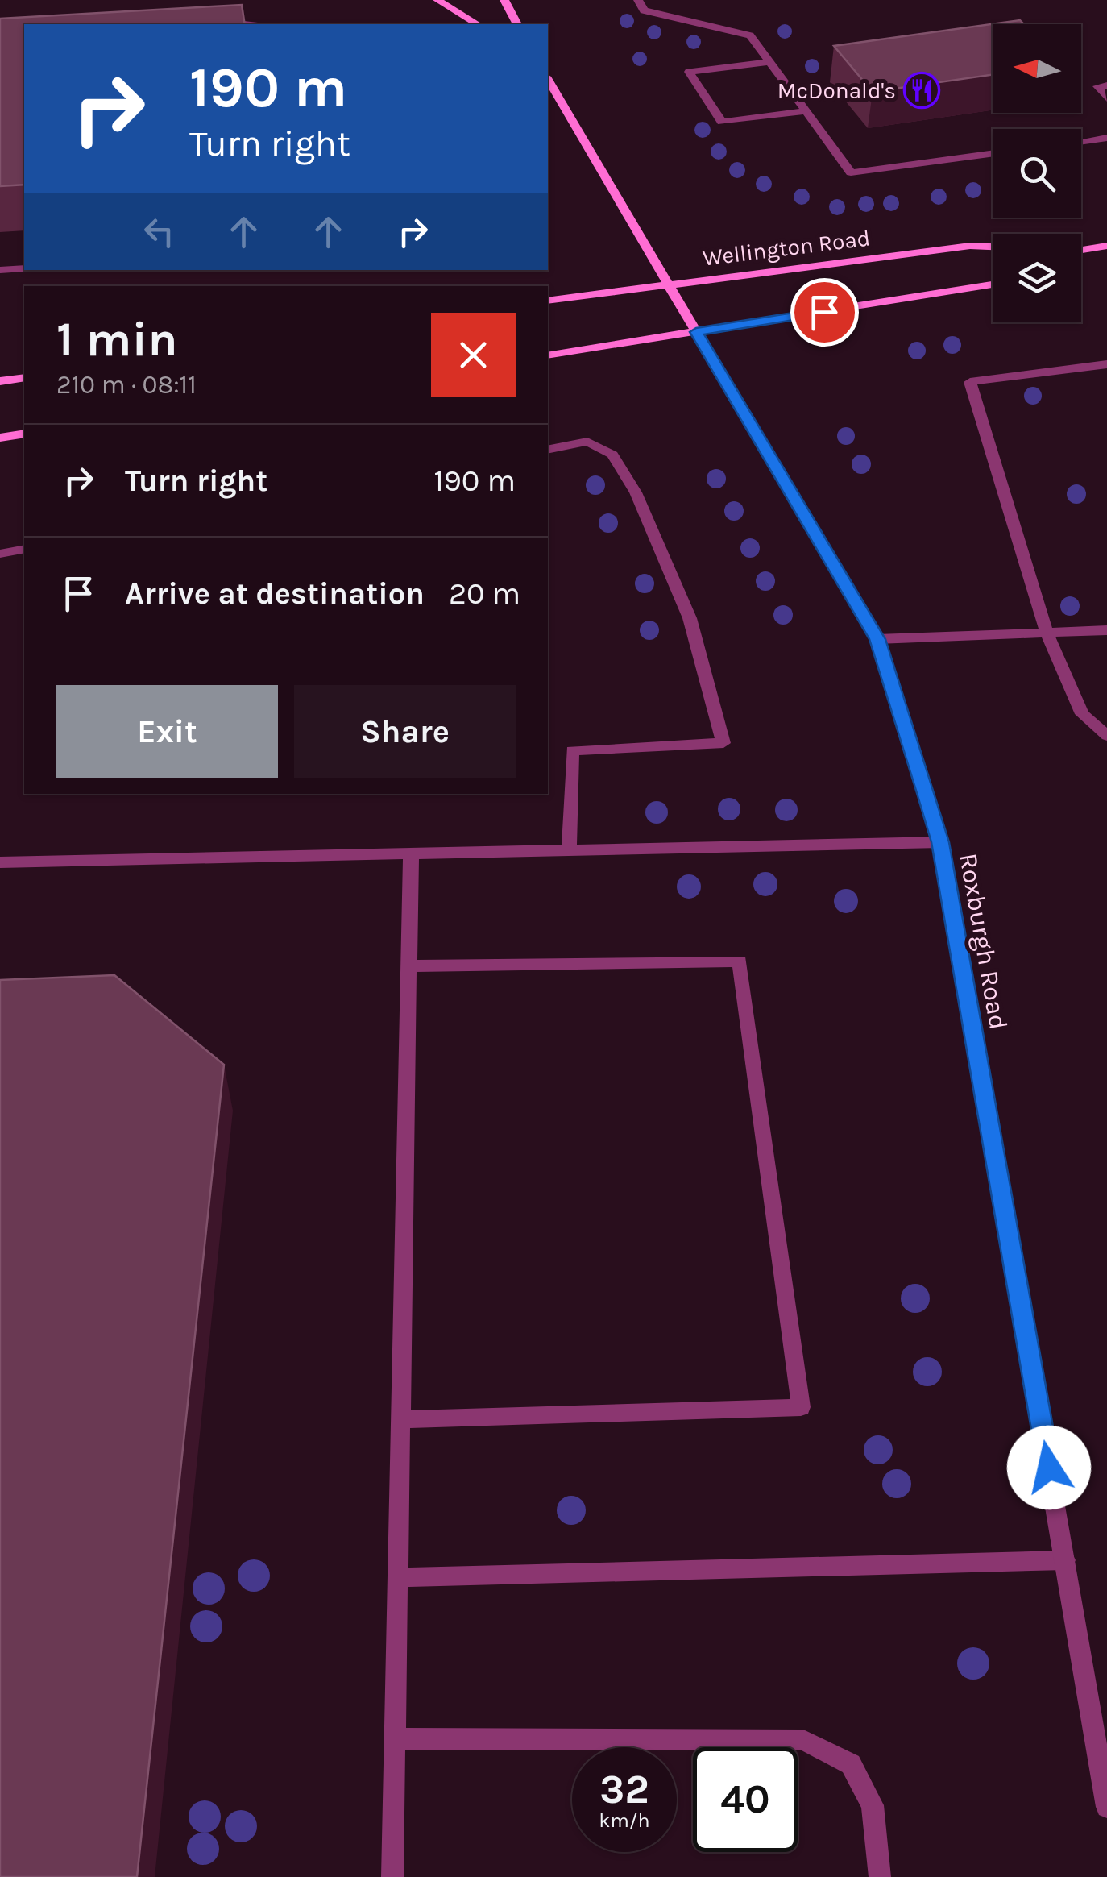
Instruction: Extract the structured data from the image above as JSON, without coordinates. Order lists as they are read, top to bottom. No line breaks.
{"streets":{"main road":["Wellington Road","Roxburgh Road"]},"crossings":[["Wellington Road","Roxburgh Road"]],"places":{"restaurant":["McDonald's"]},"north":"left","page":{"turn":["190 m","Turn right"],"heading":["1 min","210 m · 08:11"],"list":[{"name":"Turn right","value":"190 m"},{"name":"Arrive at destination","value":"20 m"}],"buttons":["Exit","Share"],"speed":"32 km/h","limit":"40"}}
